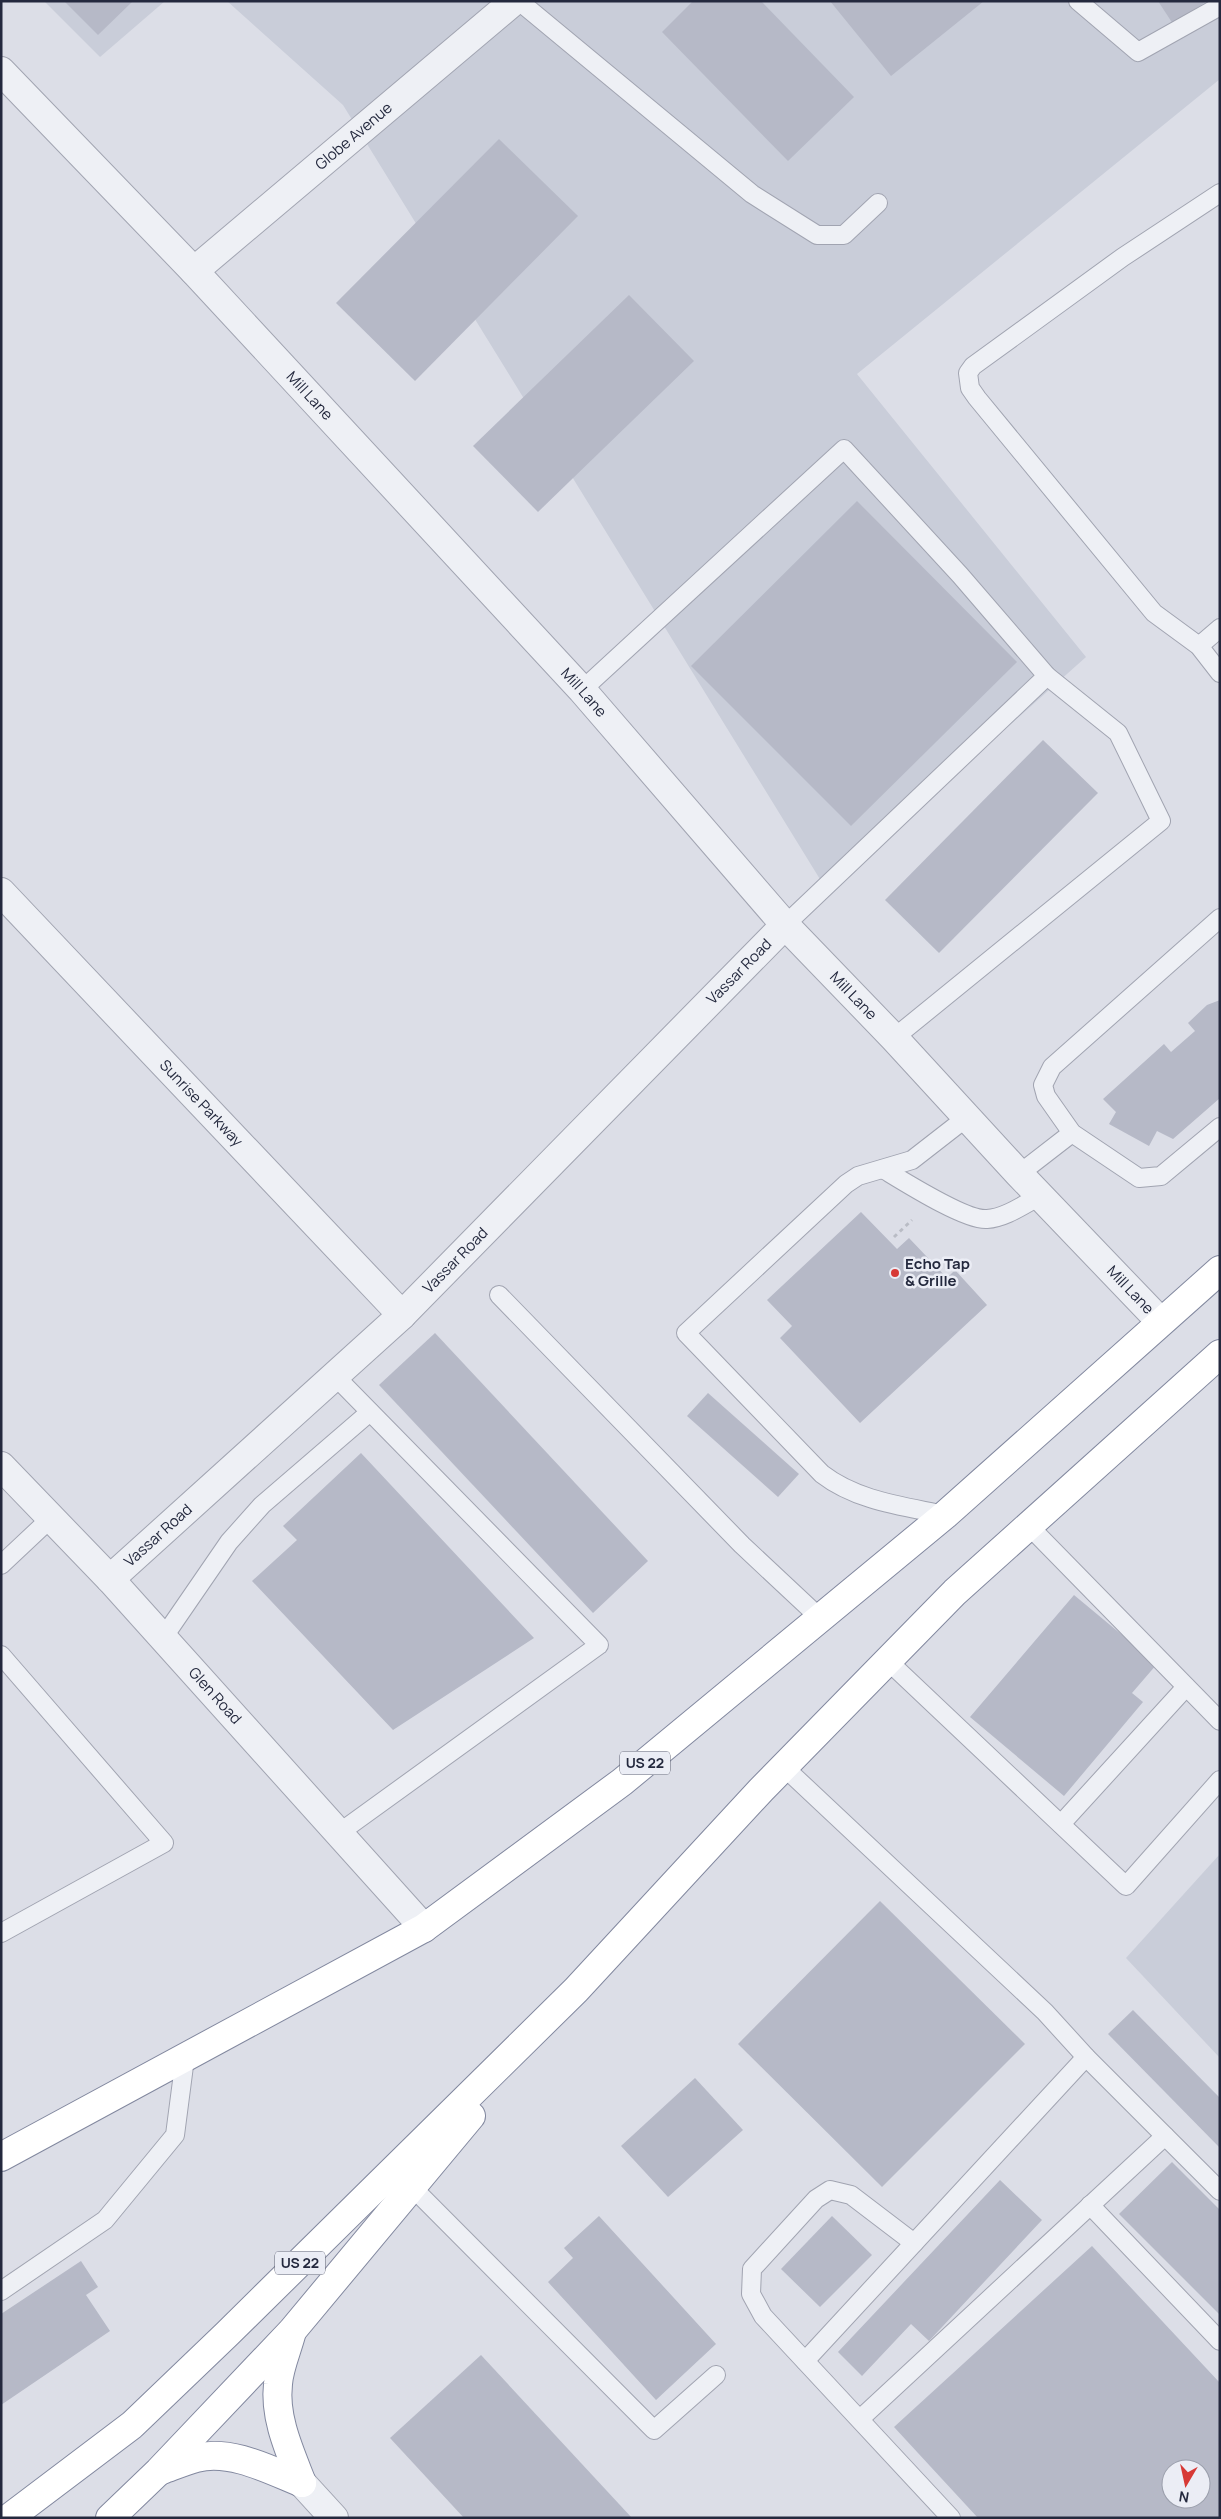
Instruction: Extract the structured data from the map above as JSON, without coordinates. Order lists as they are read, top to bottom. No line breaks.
{"streets":{"highway":["US 22"],"street":["Globe Avenue","Mill Lane","Vassar Road","Sunrise Parkway","Glen Road"]},"crossings":[["Globe Avenue","Mill Lane"],["Mill Lane","Vassar Road"],["Mill Lane","US 22"],["Vassar Road","Sunrise Parkway"],["Vassar Road","Glen Road"],["Glen Road","US 22"]],"places":["Echo Tap & Grille"],"north":"bottom"}
